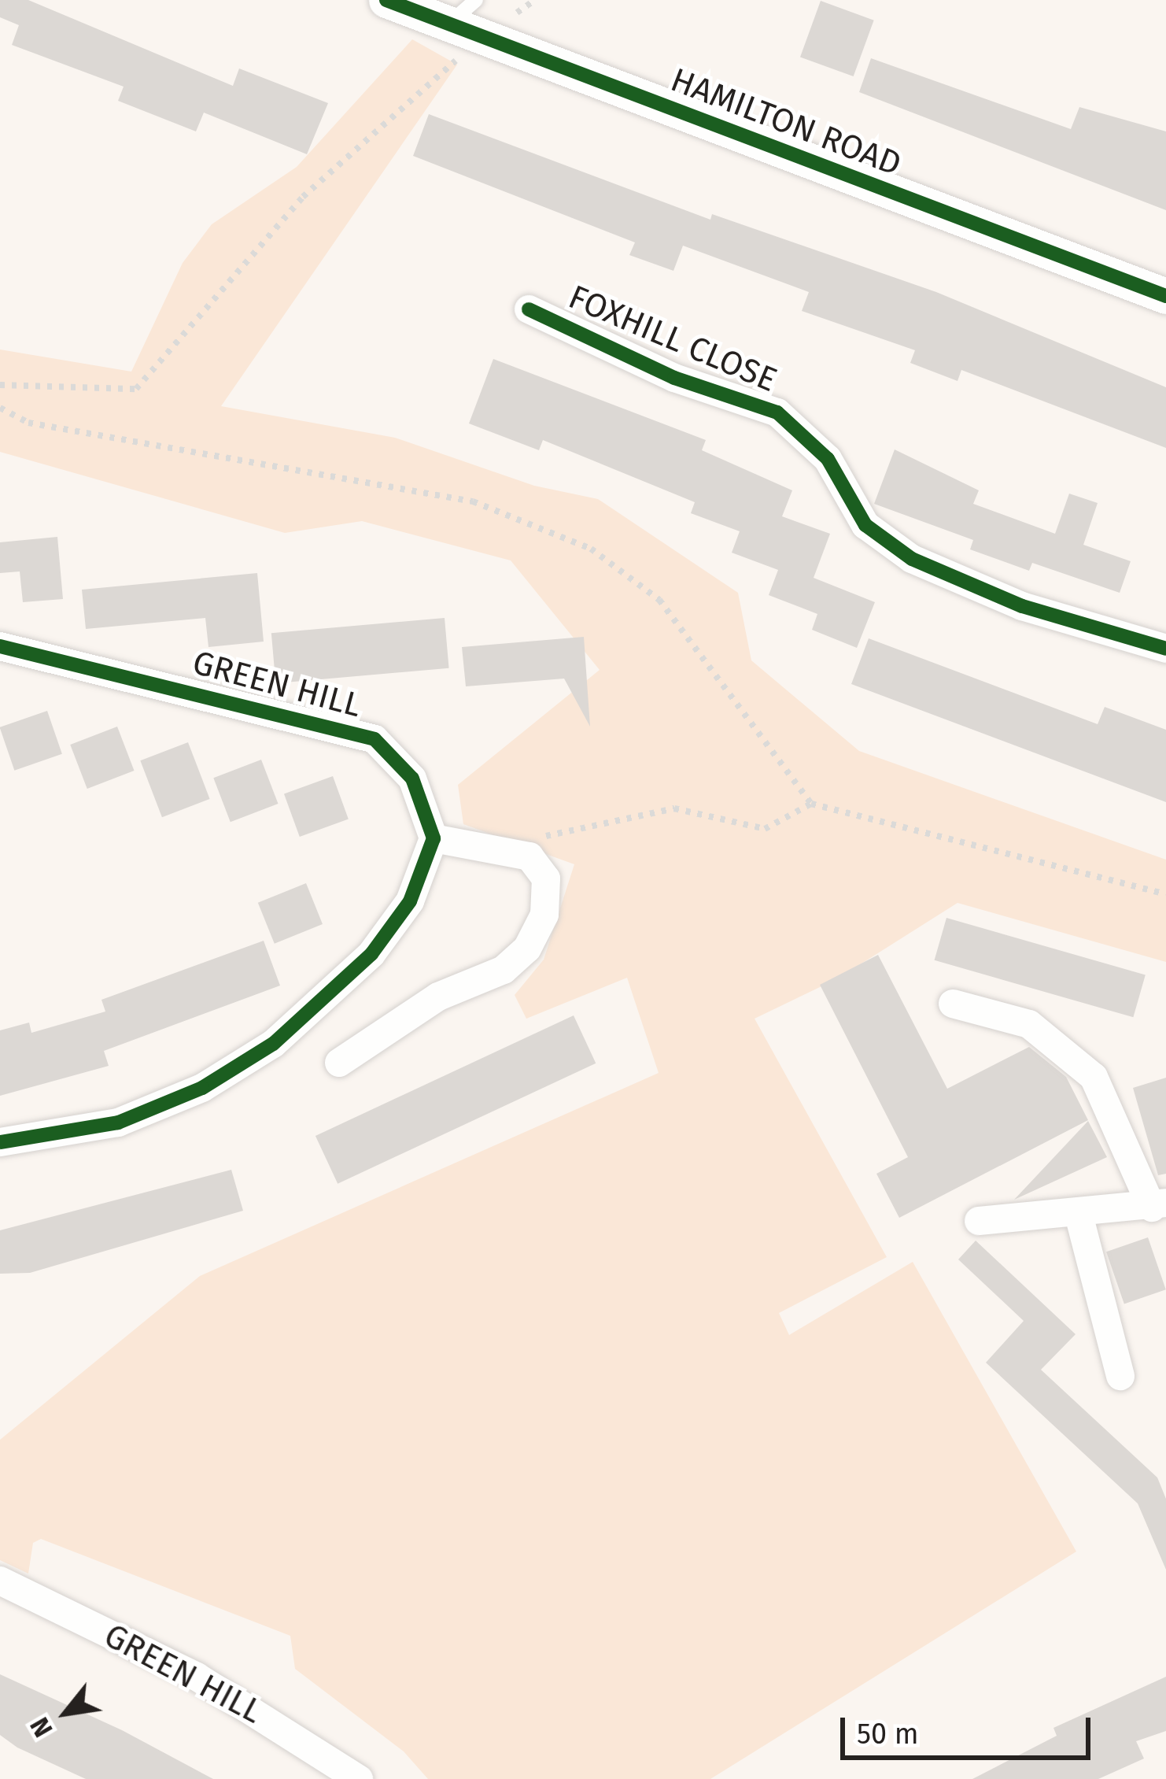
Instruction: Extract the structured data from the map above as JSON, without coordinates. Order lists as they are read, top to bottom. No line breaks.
{"streets":{"street":["HAMILTON ROAD","FOXHILL CLOSE","GREEN HILL"]},"scale_bar":"50 m","north":"bottom left"}
